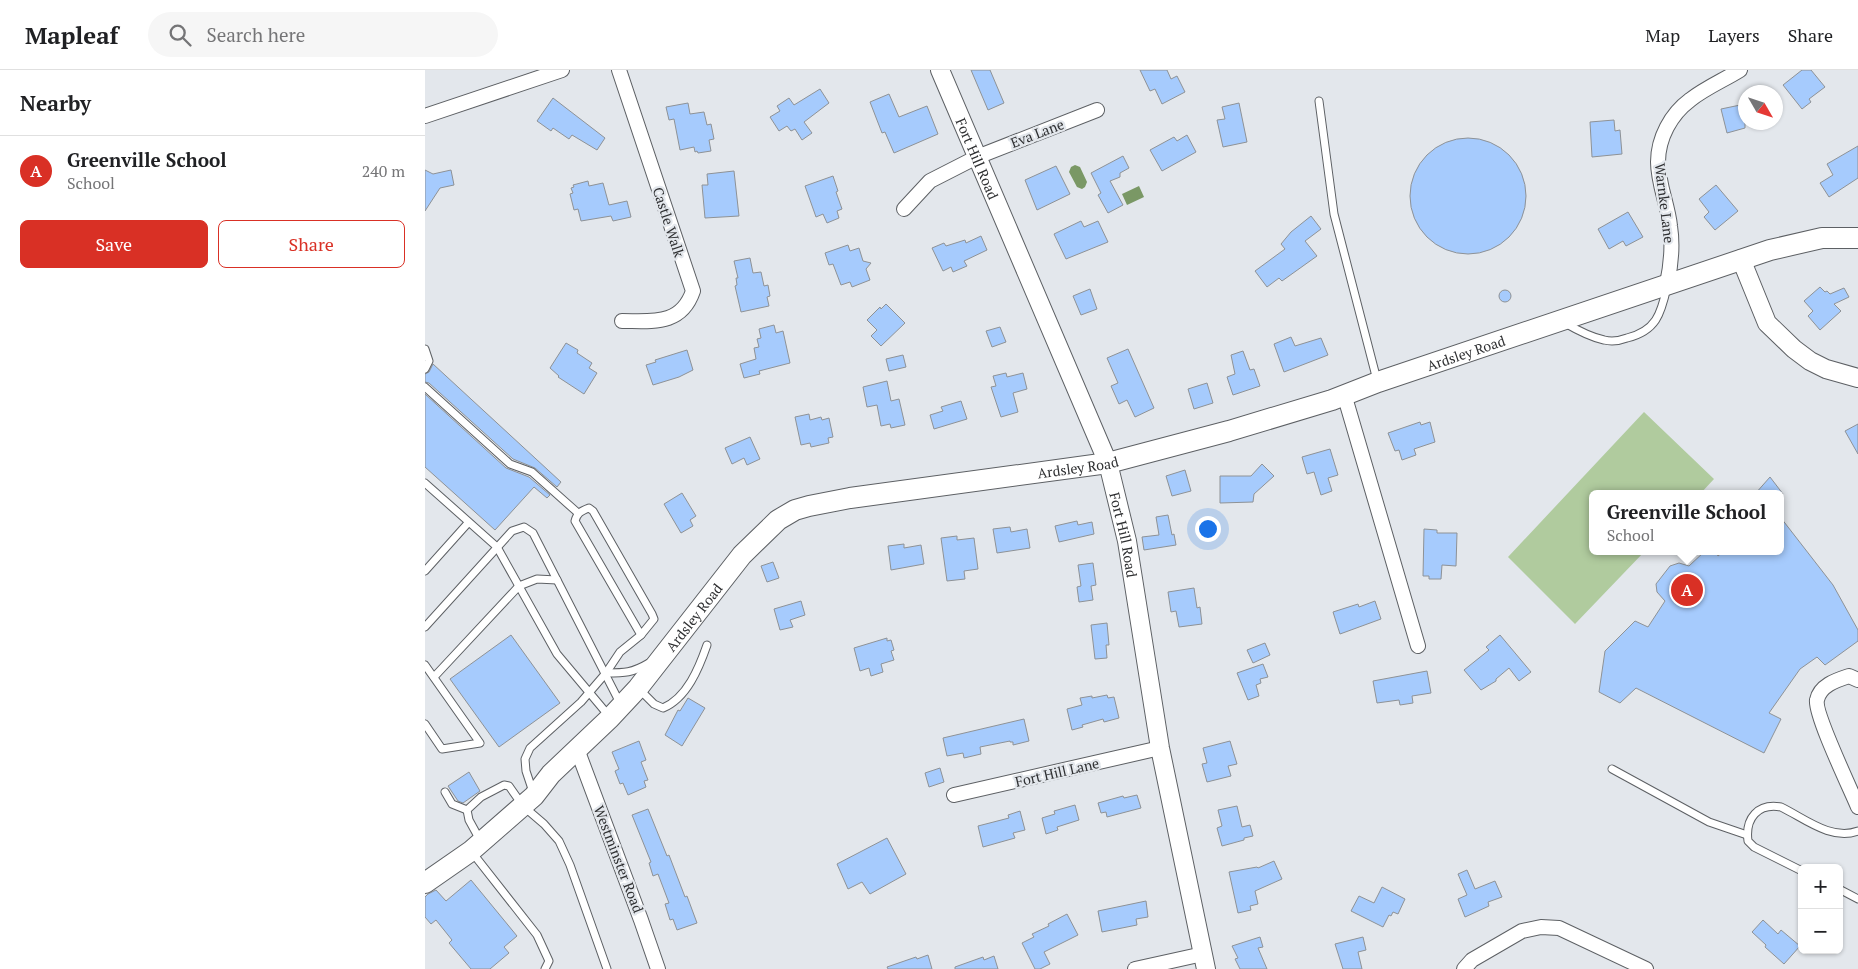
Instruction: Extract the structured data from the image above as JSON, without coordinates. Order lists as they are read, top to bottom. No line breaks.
{"streets":{"main road":["Ardsley Road"],"street":["Eva Lane","Fort Hill Road","Warnke Lane","Castle Walk","Fort Hill Lane","Westminster Road"]},"crossings":[["Eva Lane","Fort Hill Road"],["Fort Hill Road","Ardsley Road"],["Fort Hill Road","Fort Hill Lane"],["Warnke Lane","Ardsley Road"],["Ardsley Road","Westminster Road"]],"north":"bottom right","page":{"header":"Mapleaf","search":"Search here","nav":["Map","Layers","Share"],"heading":"Nearby","list":[{"mark":"A","name":"Greenville School","note":"School","value":"240 m"}],"buttons":["Save","Share"],"popup":["Greenville School","School"],"pins":"A","map_buttons":["+","−"]}}
